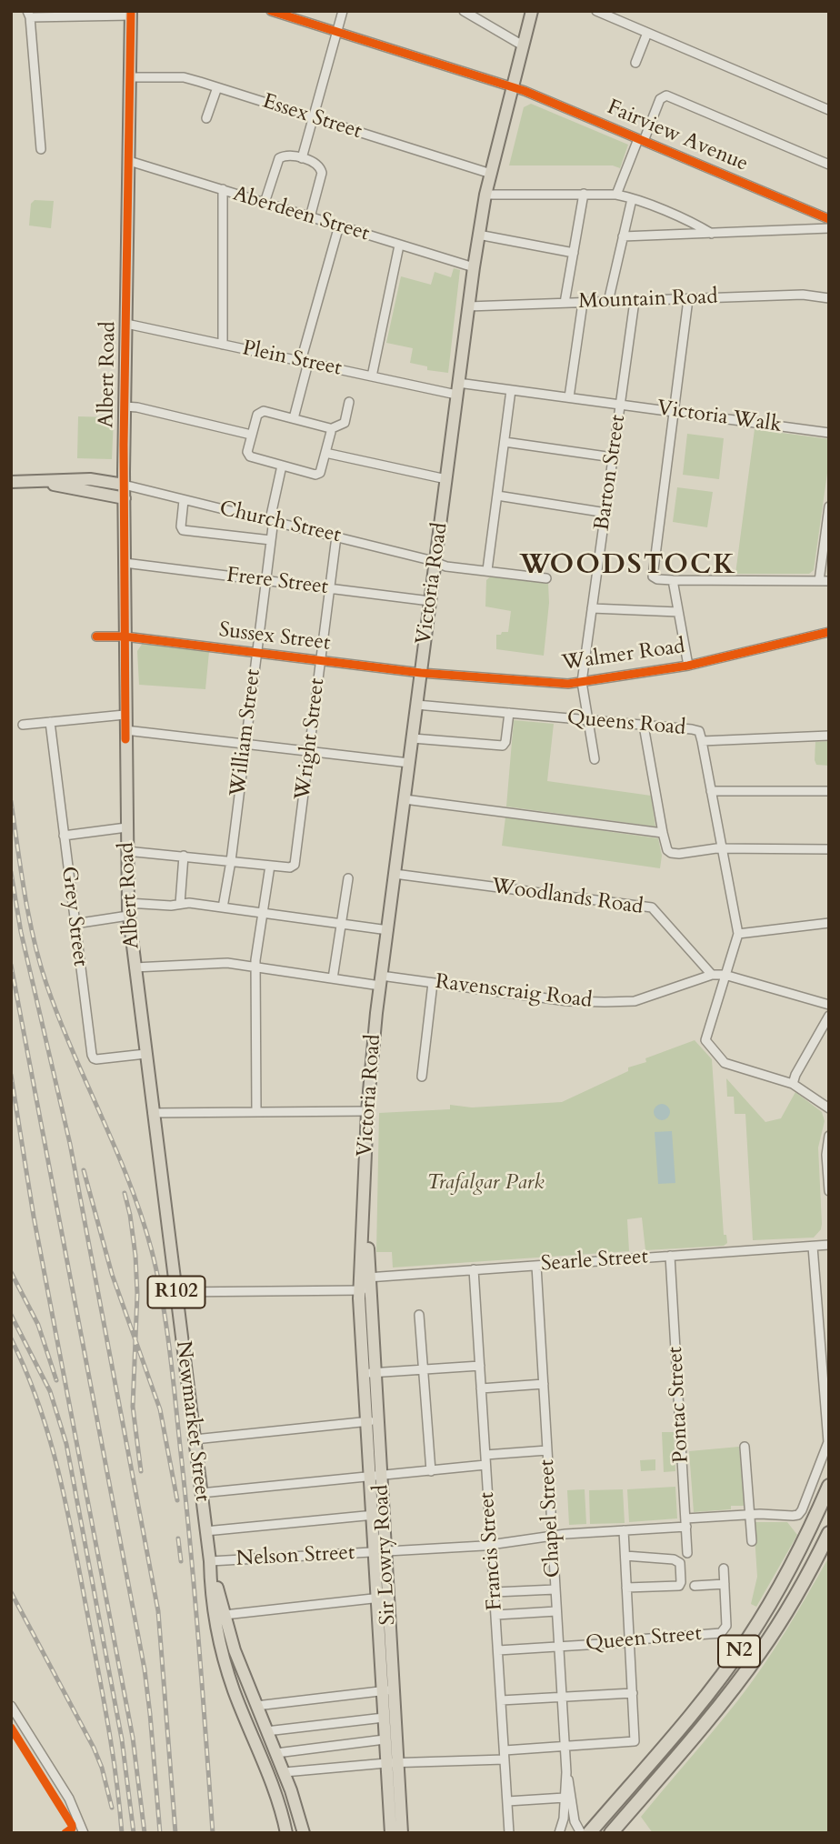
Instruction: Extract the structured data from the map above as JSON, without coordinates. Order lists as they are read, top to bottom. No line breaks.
{"streets":{"highway":["N2"],"main road":["Albert Road","Victoria Road","R102","Newmarket Street","Sir Lowry Road"],"street":["Essex Street","Fairview Avenue","Aberdeen Street","Mountain Road","Plein Street","Victoria Walk","Barton Street","Church Street","Frere Street","Sussex Street","Walmer Road","Queens Road","William Street","Wright Street","Woodlands Road","Grey Street","Ravenscraig Road","Searle Street","Pontac Street","Chapel Street","Francis Street","Nelson Street","Queen Street"]},"crossings":[["Essex Street","Albert Road"],["Essex Street","Victoria Road"],["Fairview Avenue","Victoria Road"],["Aberdeen Street","Albert Road"],["Aberdeen Street","Victoria Road"],["Mountain Road","Barton Street"],["Mountain Road","Victoria Road"],["Plein Street","Albert Road"],["Plein Street","Victoria Road"],["Albert Road","Church Street"],["Albert Road","Frere Street"],["Albert Road","Sussex Street"],["Albert Road","Grey Street"],["Albert Road","Ravenscraig Road"],["Albert Road","Newmarket Street"],["Victoria Walk","Barton Street"],["Victoria Walk","Victoria Road"],["Barton Street","Walmer Road"],["Barton Street","Queens Road"],["Church Street","Victoria Road"],["Church Street","William Street"],["Church Street","Wright Street"],["Frere Street","Victoria Road"],["Frere Street","William Street"],["Frere Street","Wright Street"],["Victoria Road","Sussex Street"],["Victoria Road","Walmer Road"],["Victoria Road","Queens Road"],["Victoria Road","Woodlands Road"],["Victoria Road","Ravenscraig Road"],["Victoria Road","Searle Street"],["Victoria Road","Sir Lowry Road"],["Sussex Street","Walmer Road"],["Sussex Street","William Street"],["Sussex Street","Wright Street"],["Woodlands Road","Ravenscraig Road"],["Grey Street","Newmarket Street"],["Searle Street","Pontac Street"],["Searle Street","Chapel Street"],["Searle Street","Francis Street"],["Searle Street","Nelson Street"],["Pontac Street","Nelson Street"],["Newmarket Street","Nelson Street"],["Chapel Street","Nelson Street"],["Chapel Street","Queen Street"],["Francis Street","Nelson Street"],["Francis Street","Queen Street"],["Sir Lowry Road","Nelson Street"]],"districts":["WOODSTOCK"],"parks":["Trafalgar Park"]}
